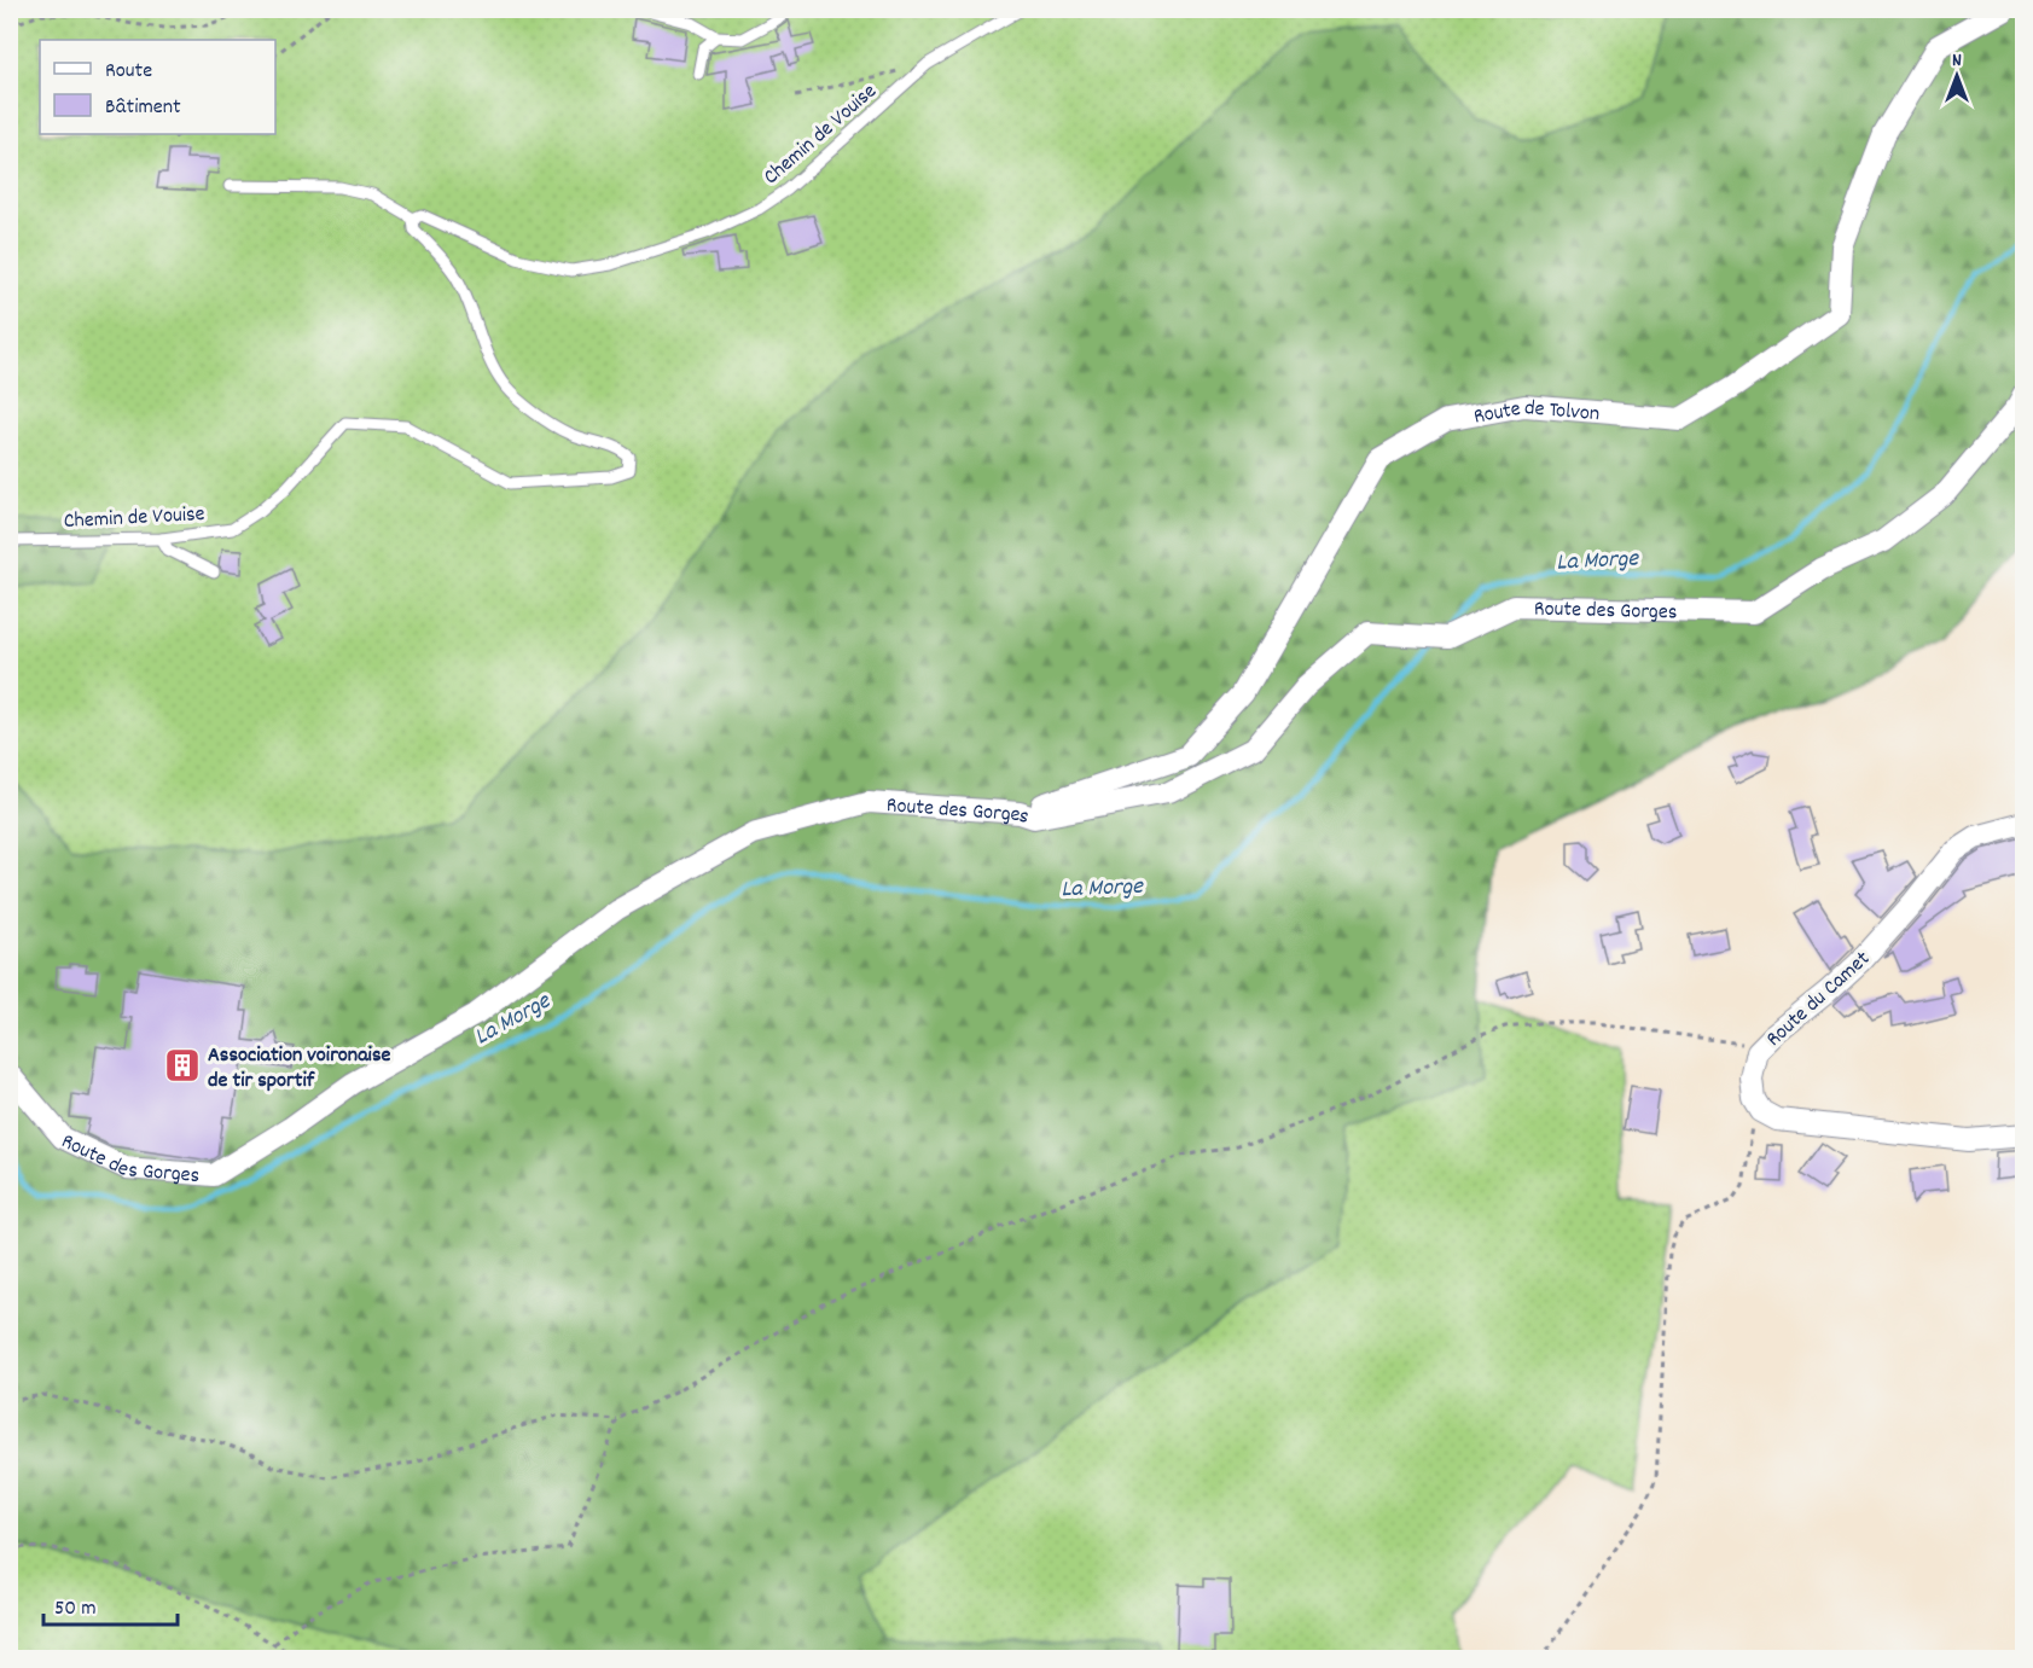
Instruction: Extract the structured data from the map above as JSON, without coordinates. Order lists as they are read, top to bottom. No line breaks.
{"streets":{"street":["Route de Tolvon","Route des Gorges","Route du Camet"],"lane":["Chemin de Vouise"]},"crossings":[["Route de Tolvon","Route des Gorges"]],"water":["La Morge"],"places":{"building":["Association voironaise de tir sportif"]},"legend":["Route","Bâtiment"],"scale_bar":"50 m","north":"top"}
